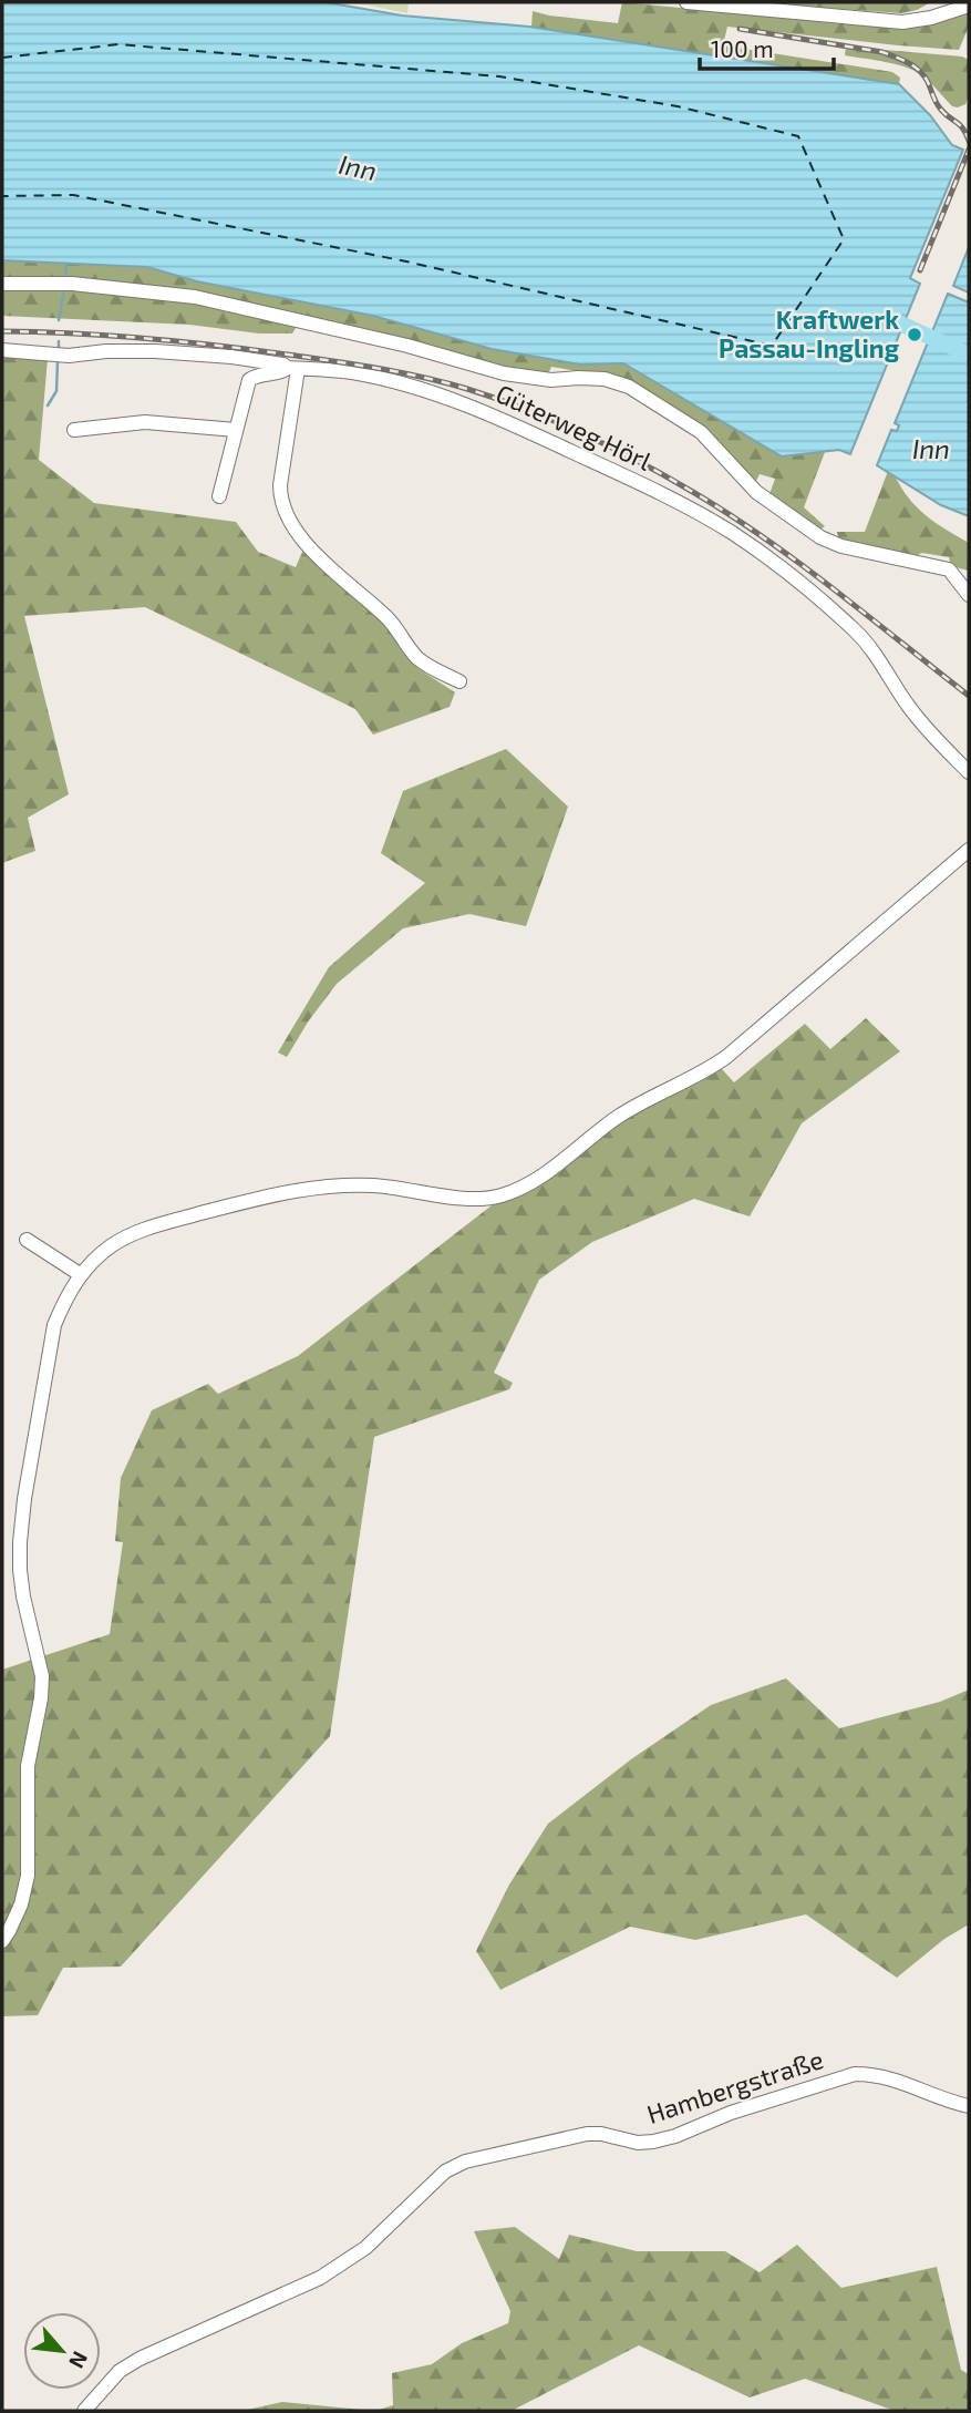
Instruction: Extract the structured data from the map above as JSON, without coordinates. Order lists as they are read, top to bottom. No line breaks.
{"streets":{"street":["Güterweg Hörl","Hambergstraße"]},"water":["Inn"],"places":["Kraftwerk Passau-Ingling"],"scale_bar":"100 m","north":"bottom right"}
